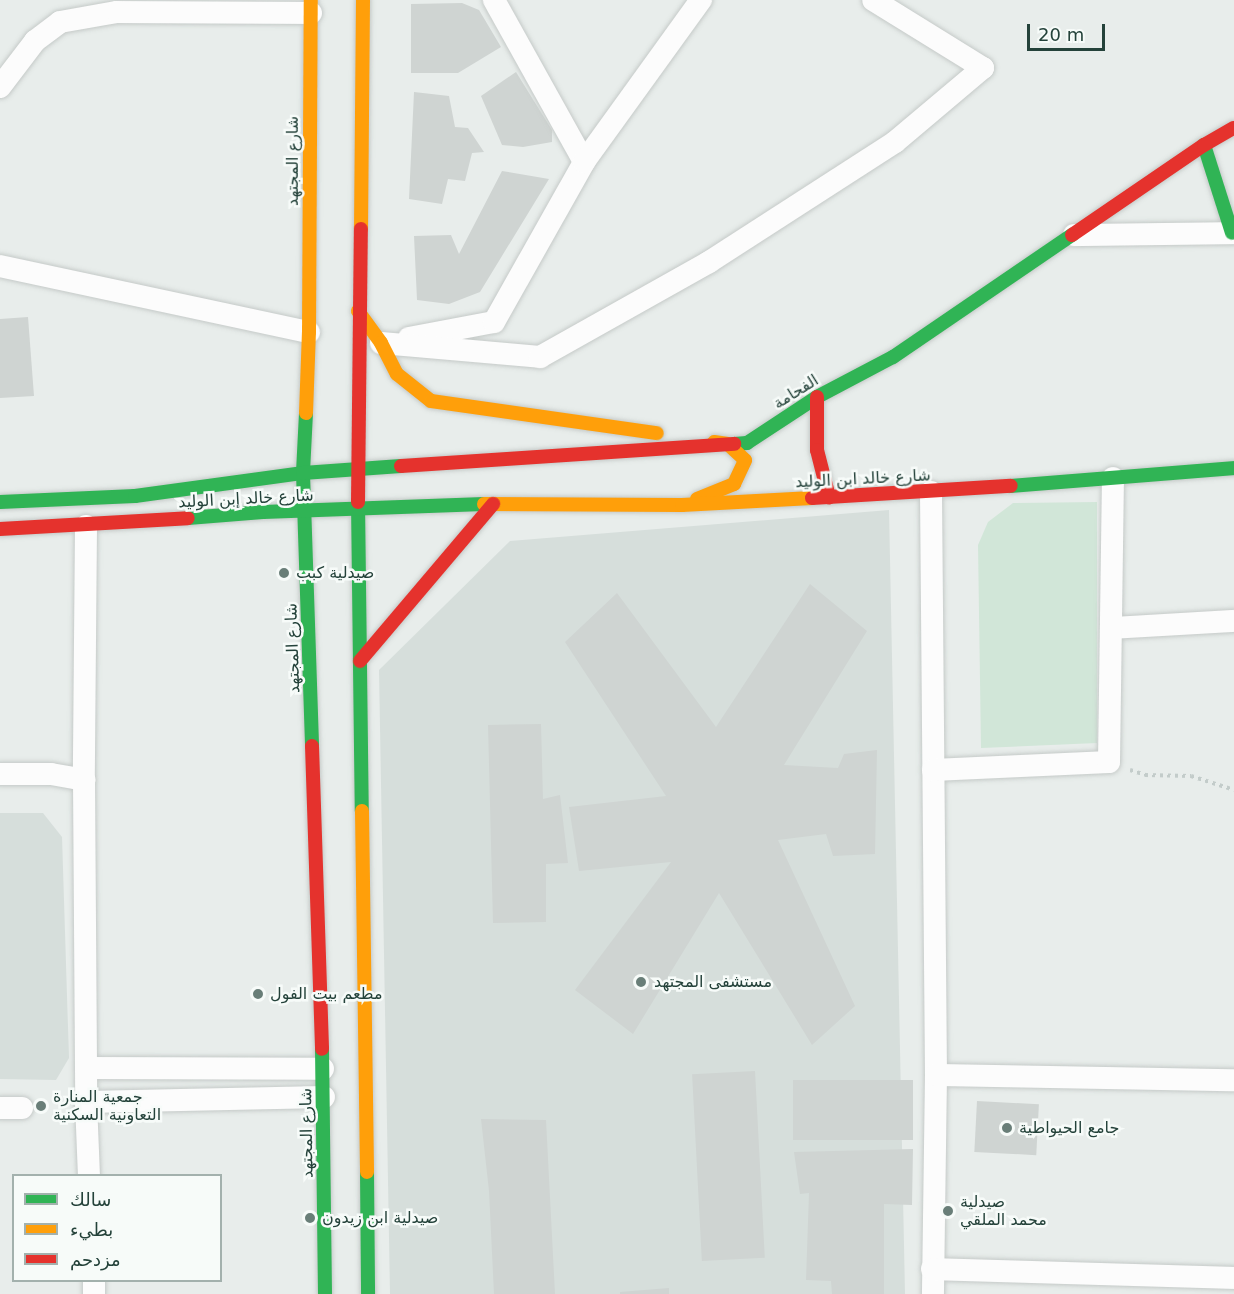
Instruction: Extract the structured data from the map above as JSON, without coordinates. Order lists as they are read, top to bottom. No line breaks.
{"streets":{"main road":["شارع المجتهد","الفحامة","شارع خالد ابن الوليد","شارع خالد إبن الوليد"]},"crossings":[["شارع المجتهد","الفحامة"],["شارع المجتهد","شارع خالد إبن الوليد"],["الفحامة","شارع خالد إبن الوليد"],["شارع خالد ابن الوليد","شارع خالد إبن الوليد"]],"places":["صيدلية كبب","مستشفى المجتهد","مطعم بيت الفول","جمعية المنارة التعاونية السكنية","جامع الحيواطية","صيدلية محمد الملقي","صيدلية ابن زيدون"],"legend":["سالك","بطيء","مزدحم"],"scale_bar":"20 m"}
